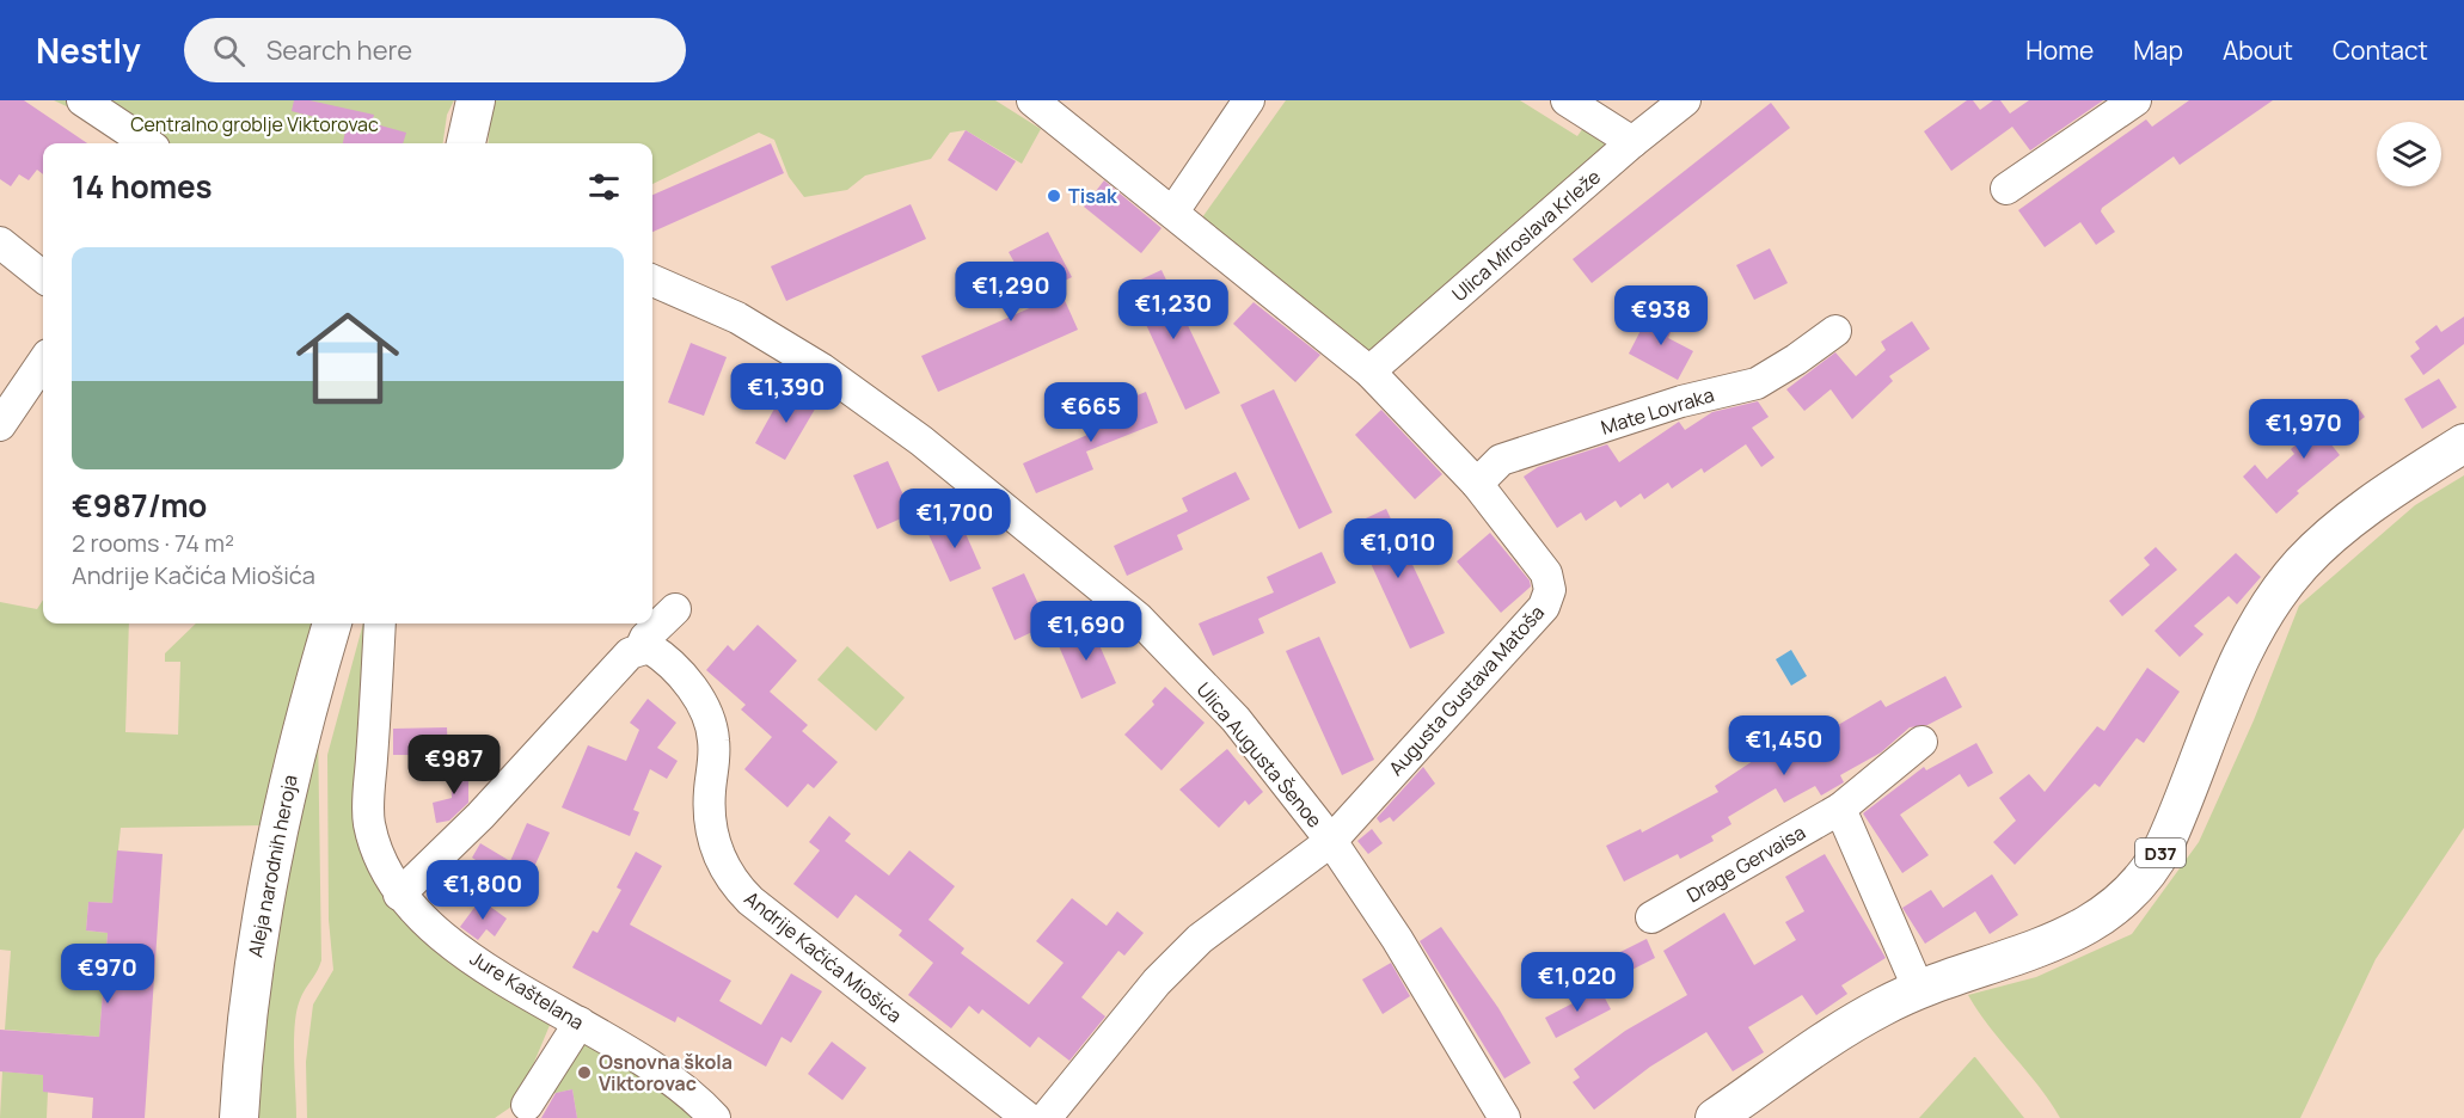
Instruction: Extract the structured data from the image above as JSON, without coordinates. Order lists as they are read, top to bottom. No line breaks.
{"streets":{"main road":["D37","Aleja narodnih heroja"],"street":["Ulica Miroslava Krleže","Mate Lovraka","Augusta Gustava Matoša","Ulica Augusta Šenoe","Drage Gervaisa","Andrije Kačića Miošića","Jure Kaštelana"]},"crossings":[["Ulica Miroslava Krleže","Augusta Gustava Matoša"],["Mate Lovraka","Augusta Gustava Matoša"],["Augusta Gustava Matoša","Ulica Augusta Šenoe"]],"parks":["Centralno groblje Viktorovac"],"places":["Tisak","Osnovna škola Viktorovac"],"page":{"header":"Nestly","search":"Search here","nav":["Home","Map","About","Contact"],"heading":"14 homes","list":[{"name":"€987/mo","note":"2 rooms · 74 m² · Andrije Kačića Miošića"}],"price":["€1,290","€1,230","€938","€1,390","€665","€1,970","€1,700","€1,010","€1,690","€1,450","€987","€1,800","€970","€1,020"]}}
